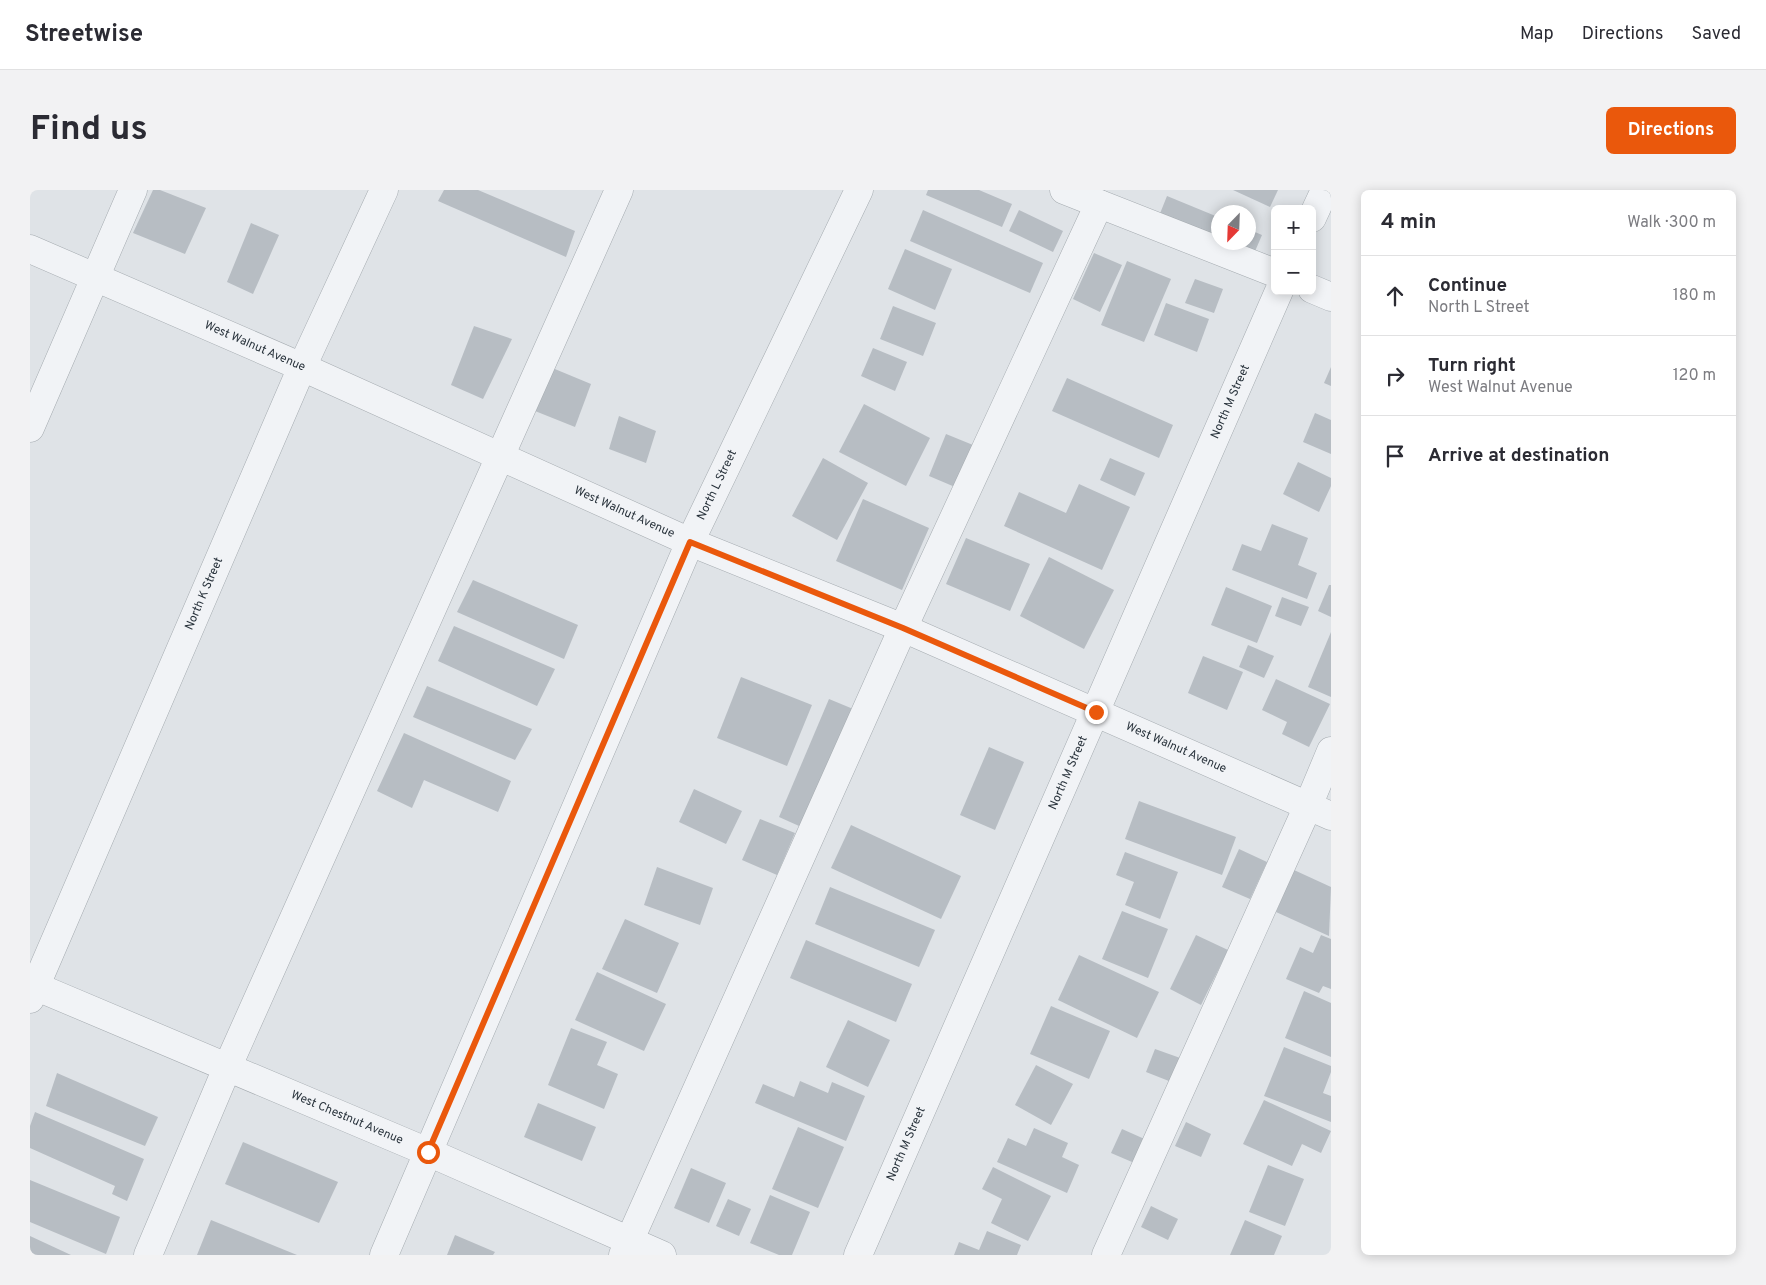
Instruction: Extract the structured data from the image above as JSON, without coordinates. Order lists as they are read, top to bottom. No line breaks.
{"streets":{"street":["West Walnut Avenue","North M Street","North L Street","North K Street","West Chestnut Avenue"]},"crossings":[["West Walnut Avenue","North M Street"],["West Walnut Avenue","North L Street"],["West Walnut Avenue","North K Street"],["North L Street","West Chestnut Avenue"],["North K Street","West Chestnut Avenue"]],"north":"bottom left","page":{"header":"Streetwise","nav":["Map","Directions","Saved"],"buttons":"Directions","title":"Find us","heading":["4 min","Walk · 300 m"],"map_buttons":["+","−"],"list":[["Continue","North L Street","180 m"],["Turn right","West Walnut Avenue","120 m"],"Arrive at destination"]}}
